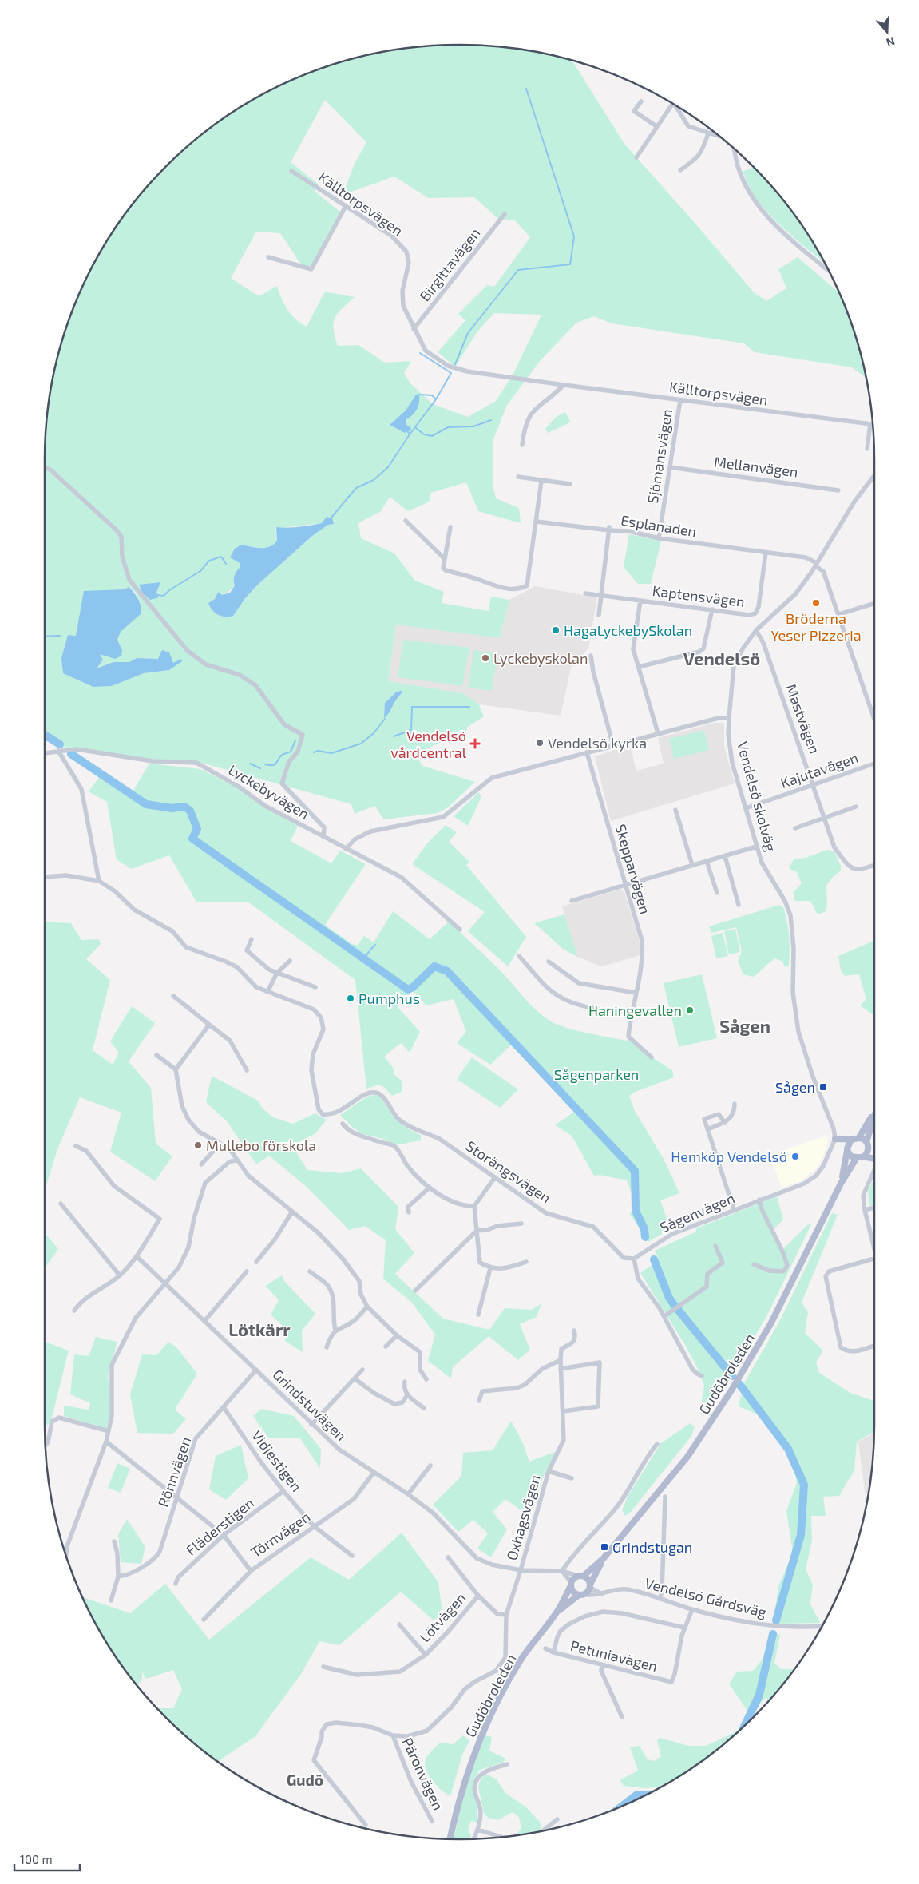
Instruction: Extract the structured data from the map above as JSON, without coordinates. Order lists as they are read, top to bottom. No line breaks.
{"streets":{"main road":["Gudöbroleden"],"street":["Källtorpsvägen","Birgittavägen","Sjömansvägen","Mellanvägen","Esplanaden","Kaptensvägen","Mastvägen","Kajutavägen","Lyckebyvägen","Vendelsö skolväg","Skepparvägen","Storängsvägen","Sågenvägen","Grindstuvägen","Vidjestigen","Rönnvägen","Oxhagsvägen","Fläderstigen","Törnvägen","Vendelsö Gårdsväg","Lötvägen","Petuniavägen","Päronvägen"]},"crossings":[["Källtorpsvägen","Birgittavägen"],["Källtorpsvägen","Sjömansvägen"],["Sjömansvägen","Mellanvägen"],["Sjömansvägen","Esplanaden"],["Esplanaden","Kaptensvägen"],["Esplanaden","Vendelsö skolväg"],["Mastvägen","Kajutavägen"],["Mastvägen","Vendelsö skolväg"],["Kajutavägen","Vendelsö skolväg"],["Vendelsö skolväg","Sågenvägen"],["Storängsvägen","Sågenvägen"],["Gudöbroleden","Grindstuvägen"],["Gudöbroleden","Vendelsö Gårdsväg"],["Grindstuvägen","Rönnvägen"],["Grindstuvägen","Oxhagsvägen"],["Grindstuvägen","Törnvägen"],["Grindstuvägen","Vendelsö Gårdsväg"],["Vidjestigen","Rönnvägen"],["Vidjestigen","Fläderstigen"],["Vidjestigen","Törnvägen"],["Oxhagsvägen","Päronvägen"],["Vendelsö Gårdsväg","Petuniavägen"]],"districts":["Vendelsö","Sågen","Lötkärr","Gudö"],"parks":["Sågenparken"],"places":{"other":["Bröderna Yeser Pizzeria","HagaLyckebySkolan","Lyckebyskolan","Vendelsö kyrka","Pumphus","Haningevallen","Mullebo förskola","Hemköp Vendelsö"],"health":["Vendelsö vårdcentral"],"transit":["Sågen","Grindstugan"]},"scale_bar":"100 m","north":"bottom"}
